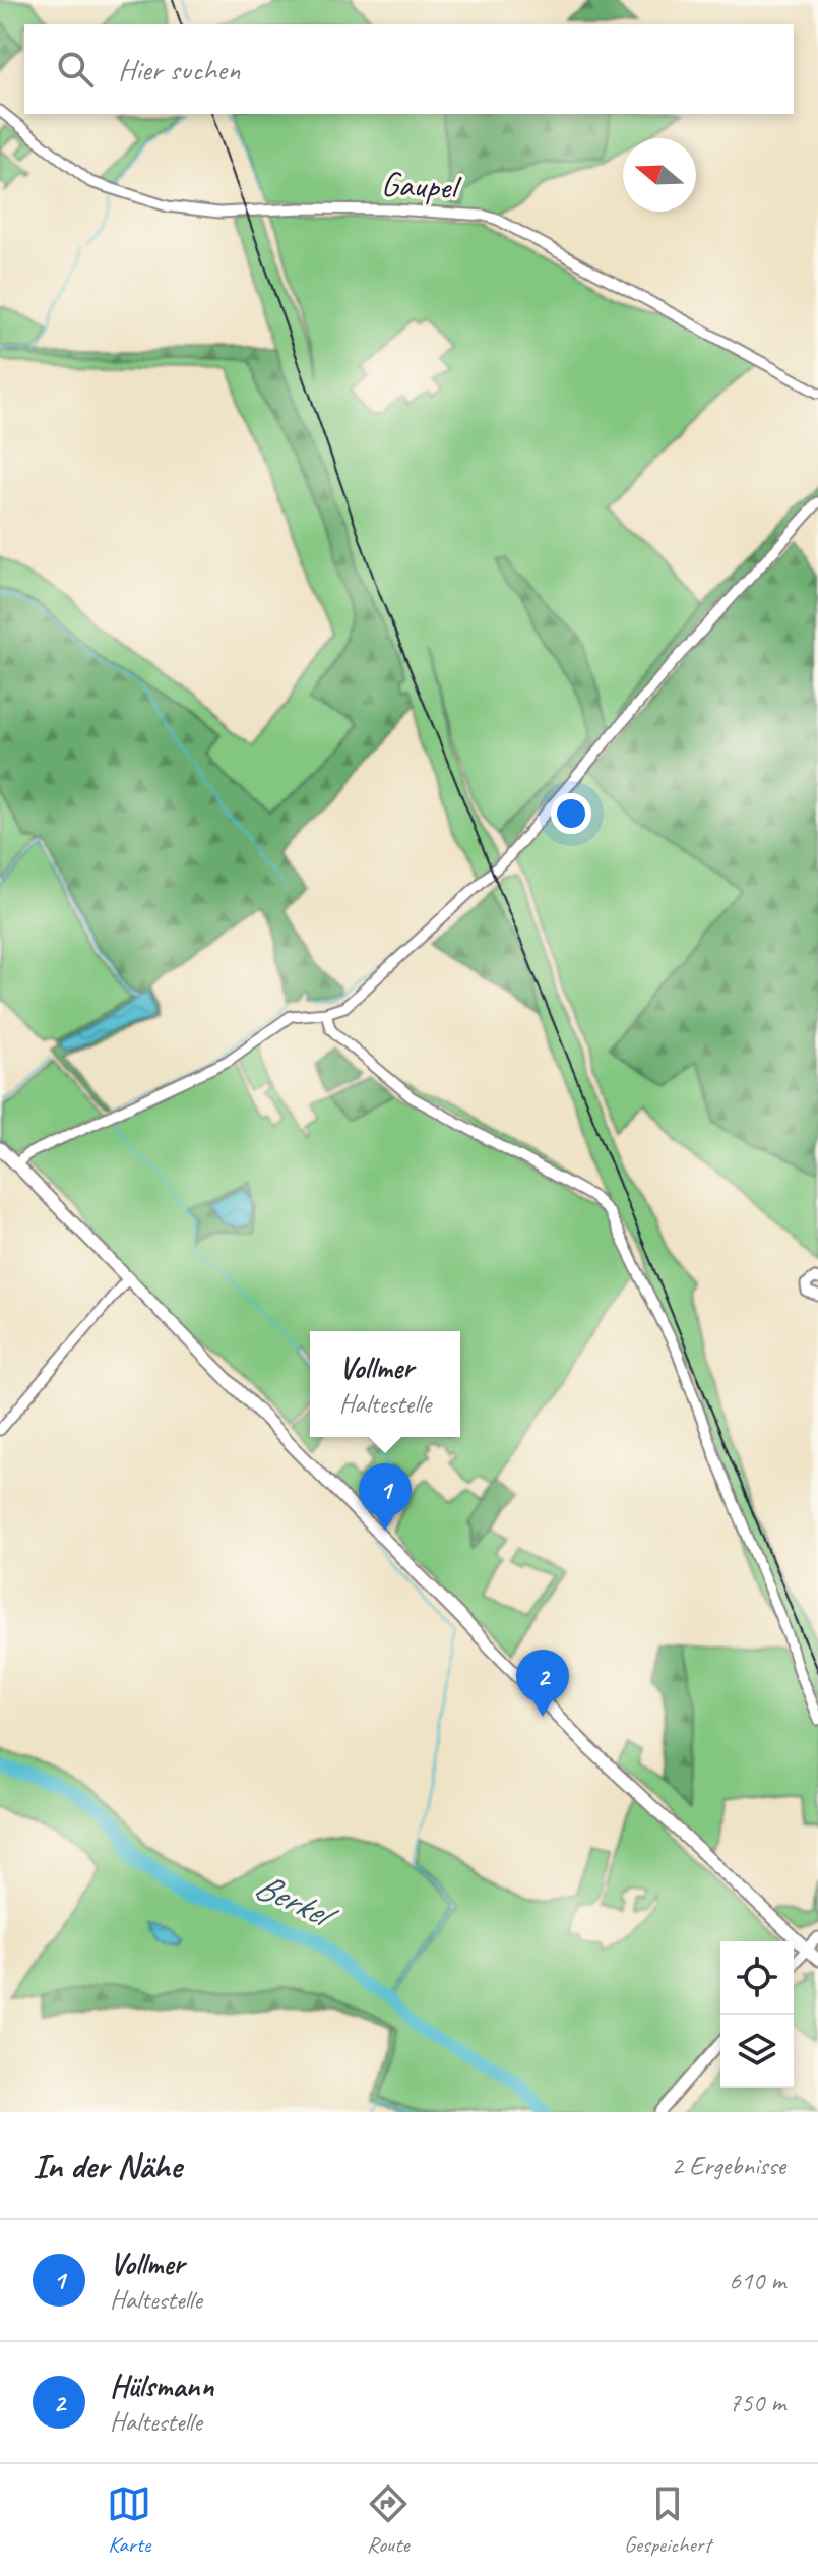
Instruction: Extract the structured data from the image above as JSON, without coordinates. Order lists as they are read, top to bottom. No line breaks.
{"streets":{"street":["Gaupel"]},"water":["Berkel"],"north":"left","page":{"search":"Hier suchen","popup":["Vollmer","Haltestelle"],"pins":["1","2"],"heading":["In der Nähe","2 Ergebnisse"],"list":[{"mark":"1","name":"Vollmer","note":"Haltestelle","value":"610 m"},{"mark":"2","name":"Hülsmann","note":"Haltestelle","value":"750 m"}],"nav":["Karte","Route","Gespeichert"]}}
